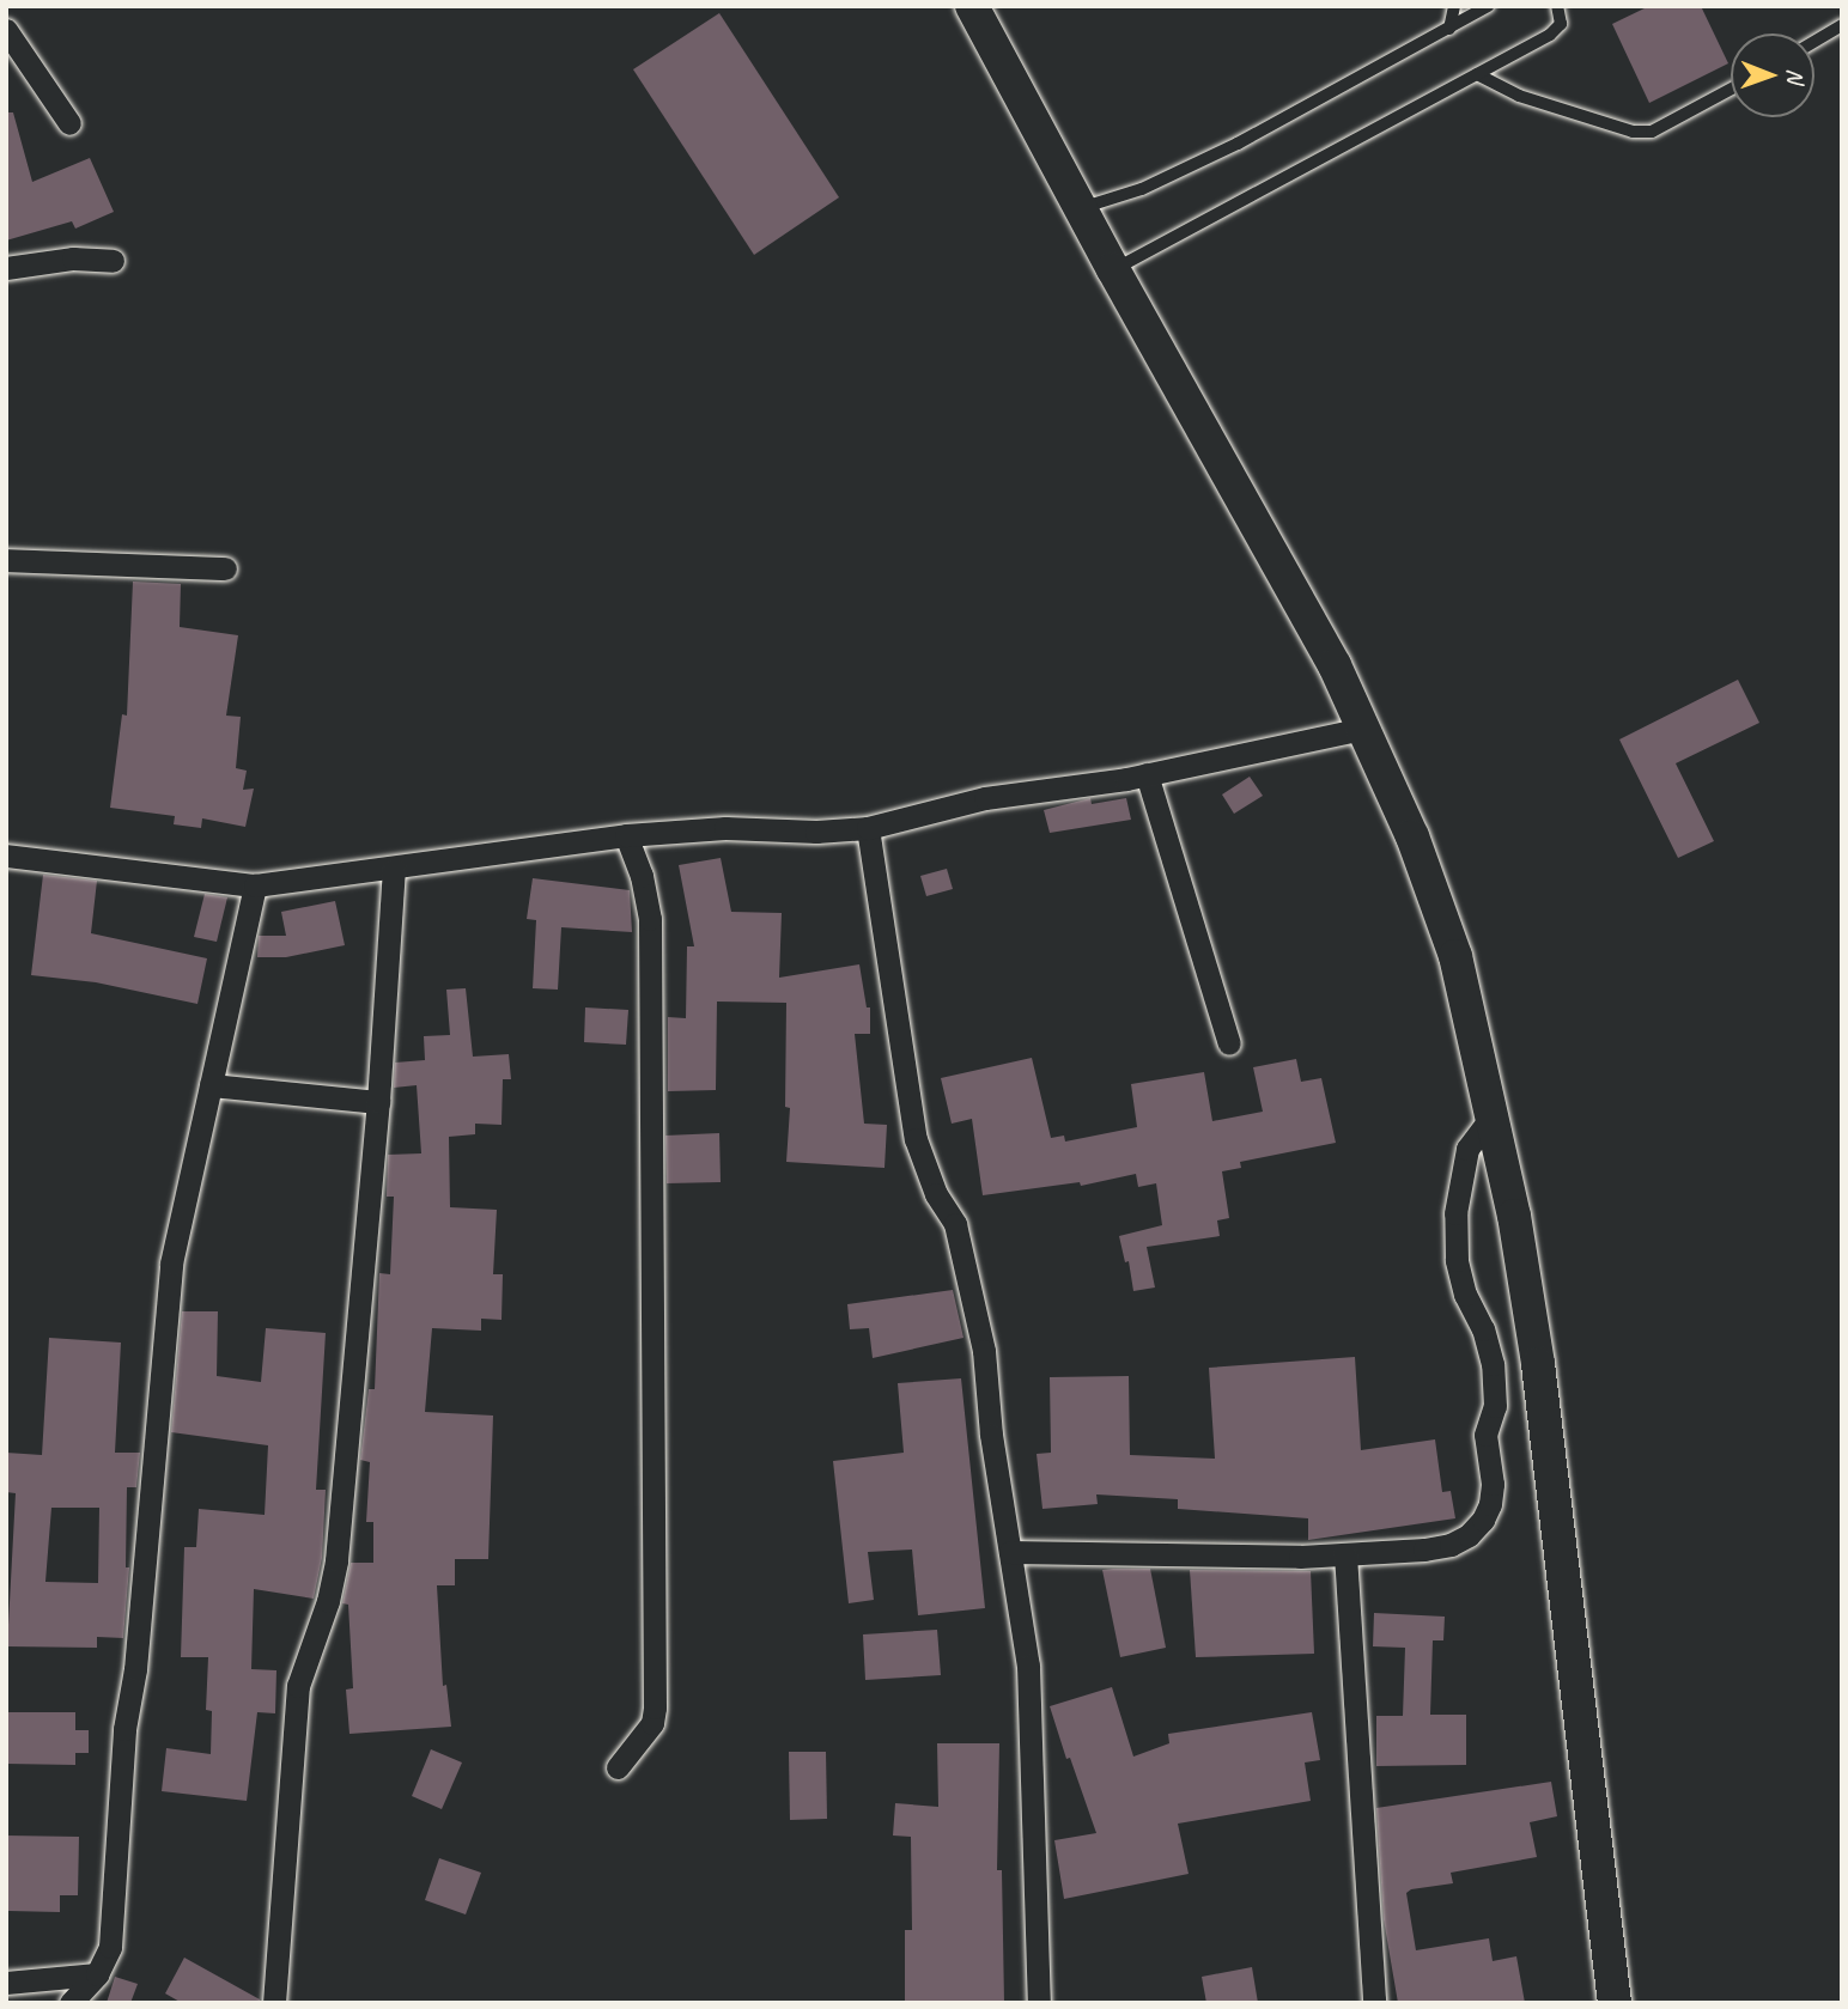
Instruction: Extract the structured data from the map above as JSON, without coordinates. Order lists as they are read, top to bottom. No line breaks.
{"north":"right"}
